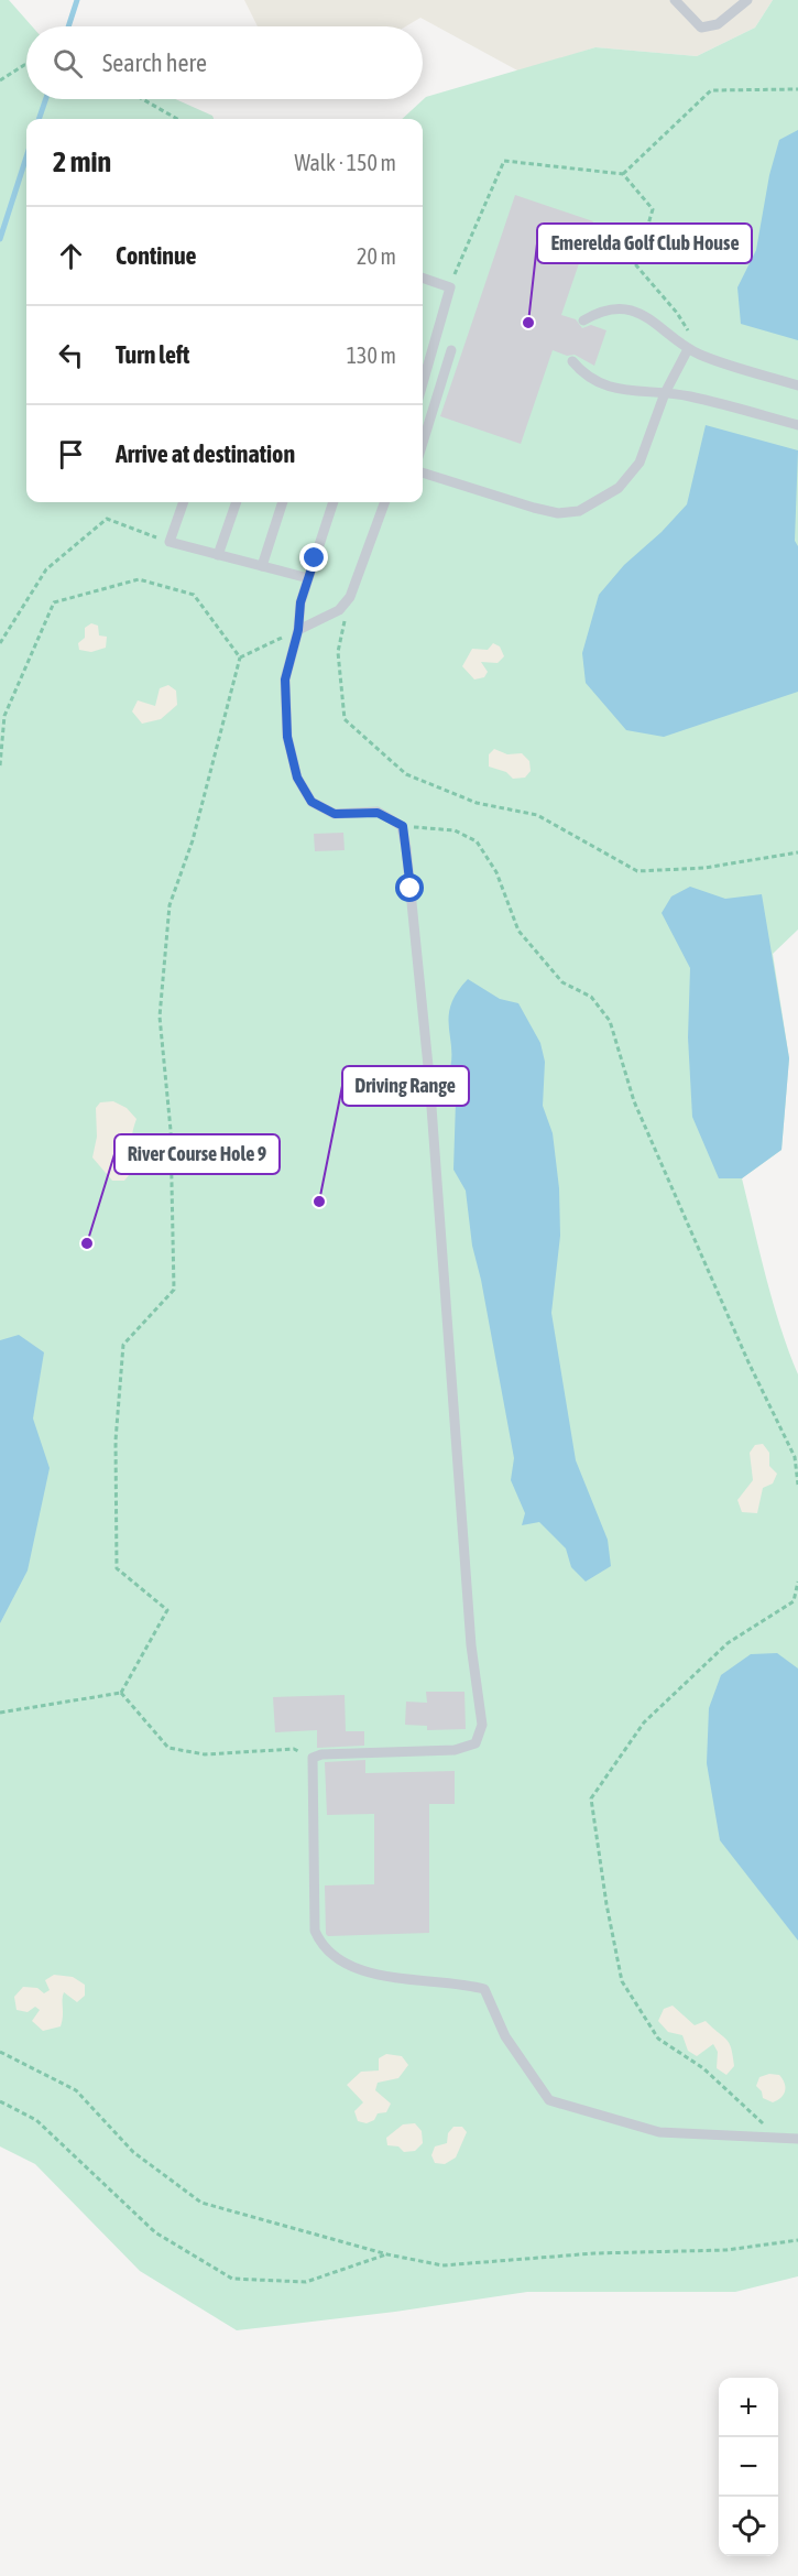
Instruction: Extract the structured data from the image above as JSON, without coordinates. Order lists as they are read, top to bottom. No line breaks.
{"places":["Emerelda Golf Club House","Driving Range","River Course Hole 9"],"page":{"search":"Search here","heading":["2 min","Walk · 150 m"],"list":[["Continue","20 m"],["Turn left","130 m"],"Arrive at destination"],"map_buttons":["+","−"]}}
